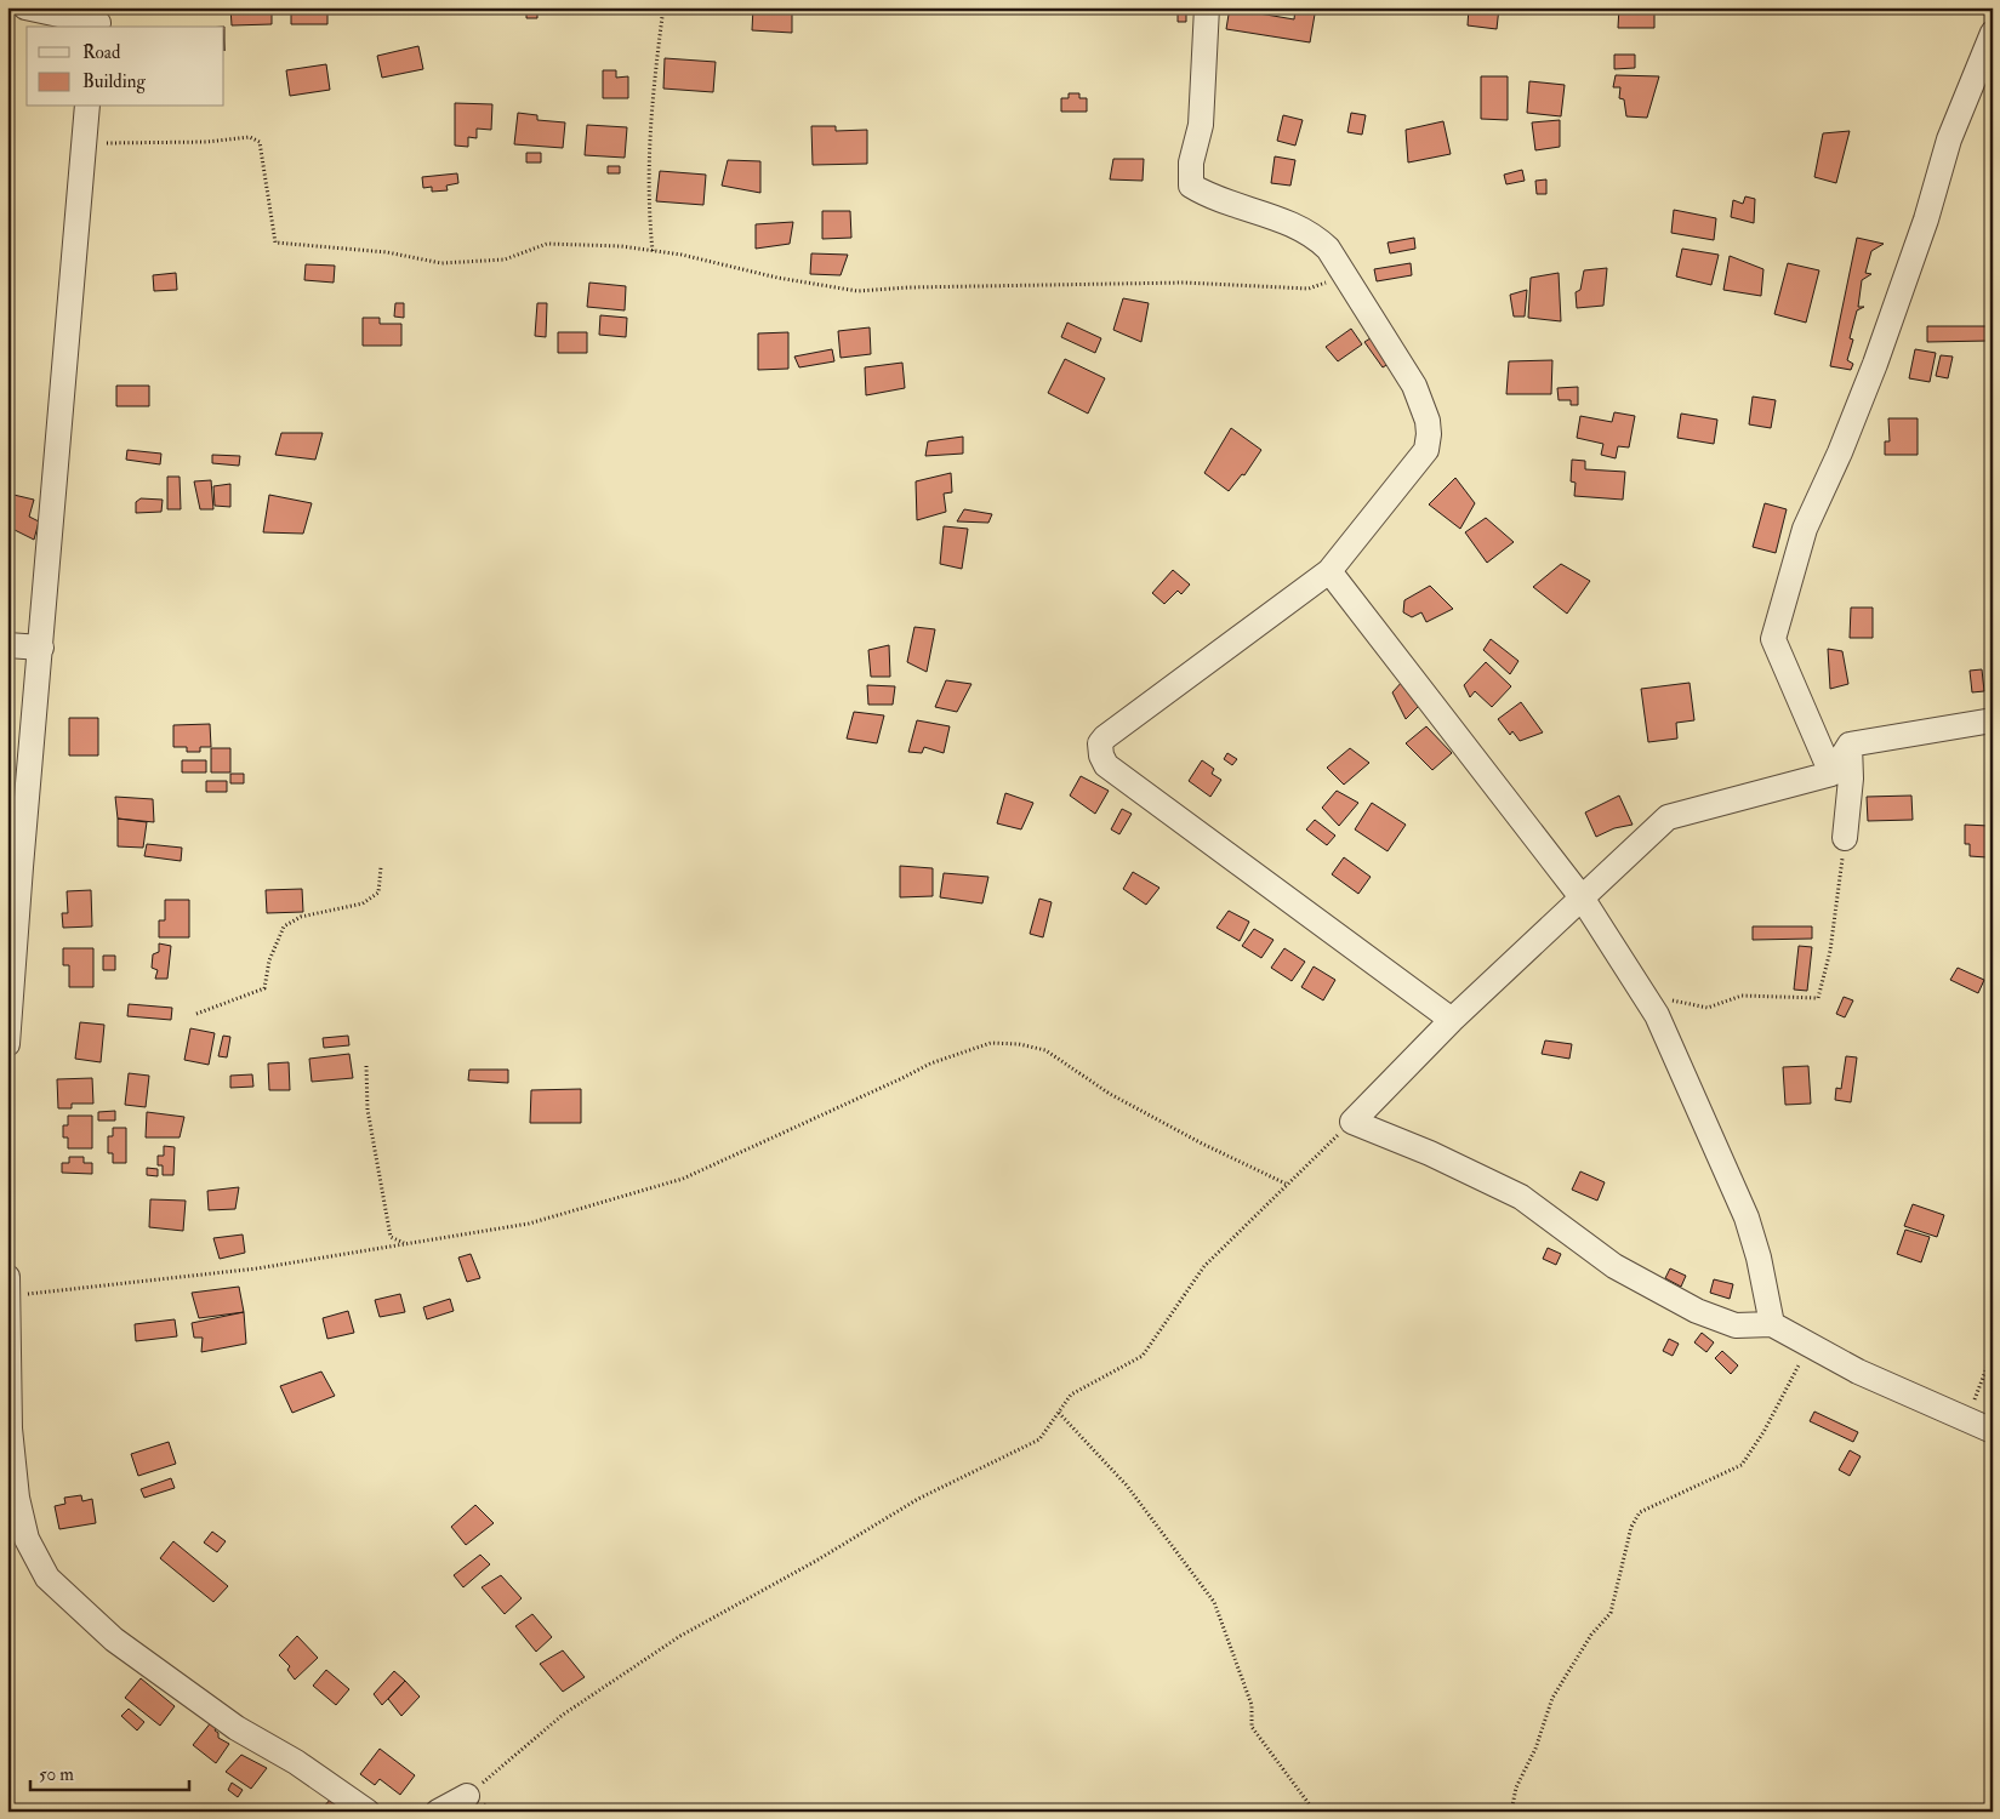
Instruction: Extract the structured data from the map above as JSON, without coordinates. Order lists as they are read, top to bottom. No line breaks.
{"legend":["Road","Building"],"scale_bar":"50 m"}
